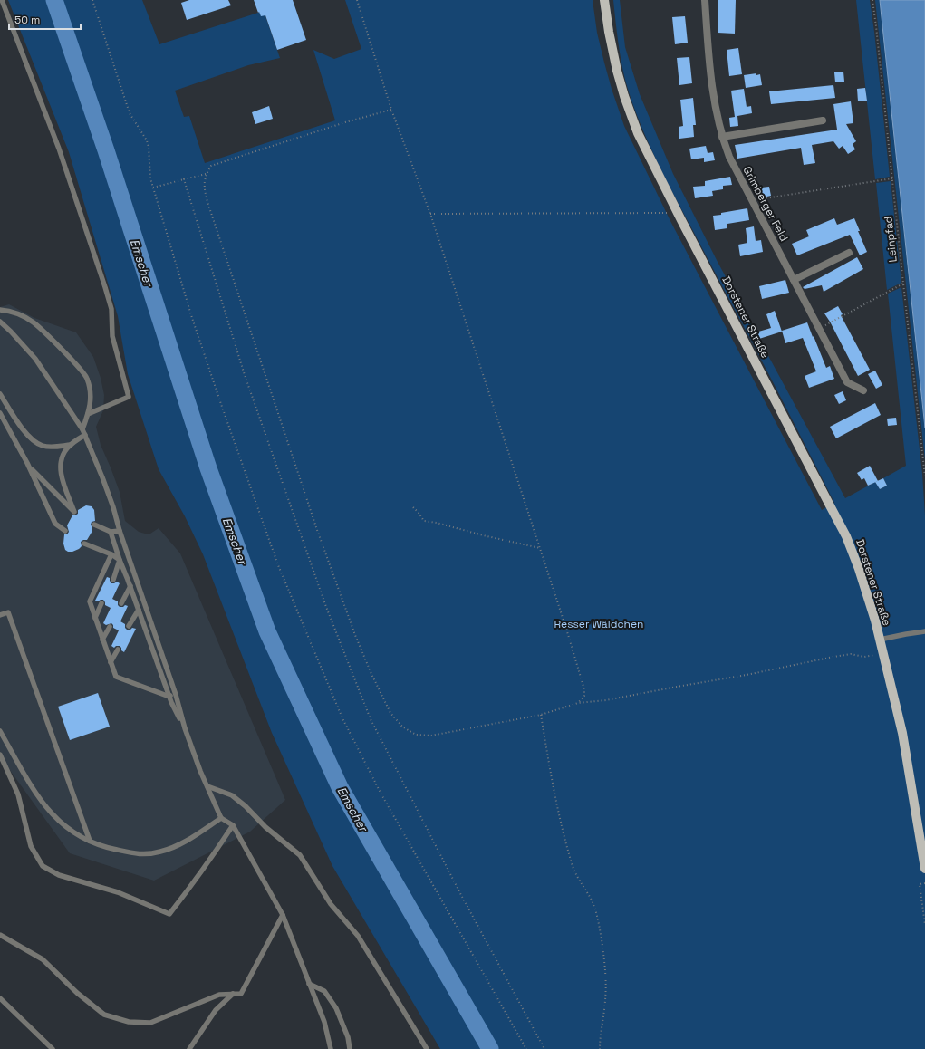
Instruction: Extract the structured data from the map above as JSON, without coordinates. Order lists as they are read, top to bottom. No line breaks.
{"streets":{"main road":["Dorstener Straße"],"street":["Grimberger Feld"],"path":["Leinpfad"]},"water":["Emscher"],"parks":["Resser Wäldchen"],"scale_bar":"50 m"}
